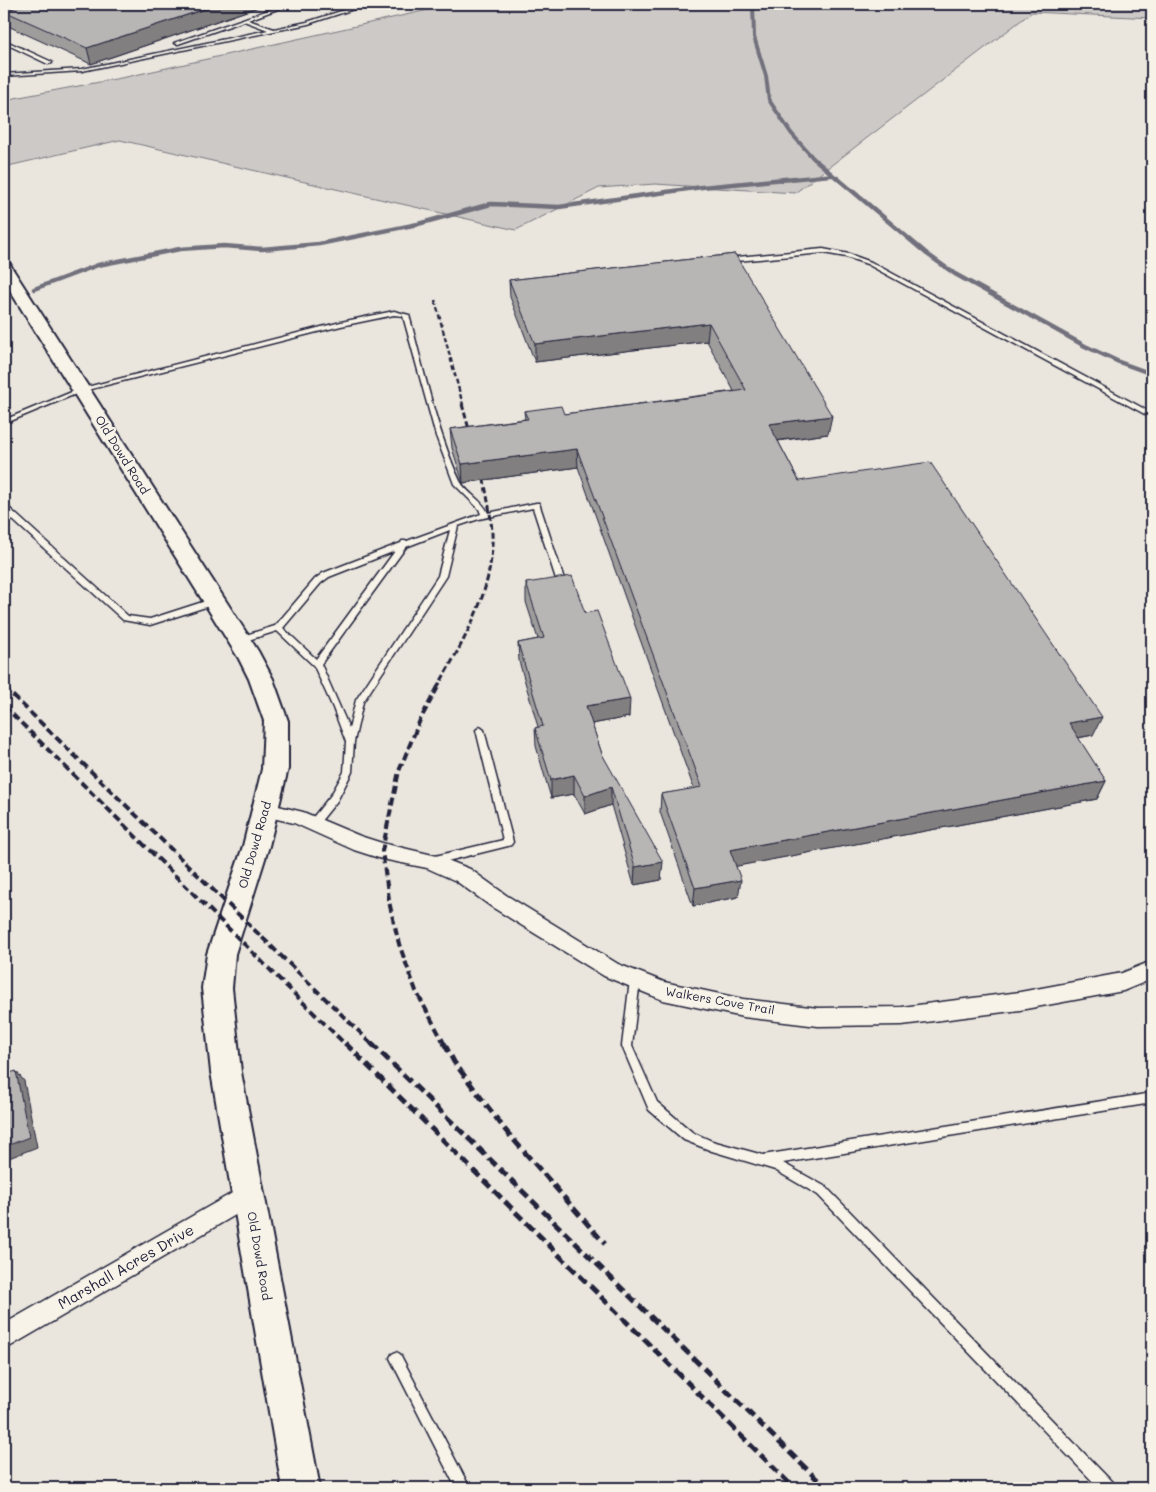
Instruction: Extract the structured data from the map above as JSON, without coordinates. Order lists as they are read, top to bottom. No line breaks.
{"streets":{"street":["Old Dowd Road","Walkers Cove Trail","Marshall Acres Drive"]},"crossings":[["Old Dowd Road","Walkers Cove Trail"],["Old Dowd Road","Marshall Acres Drive"]]}
